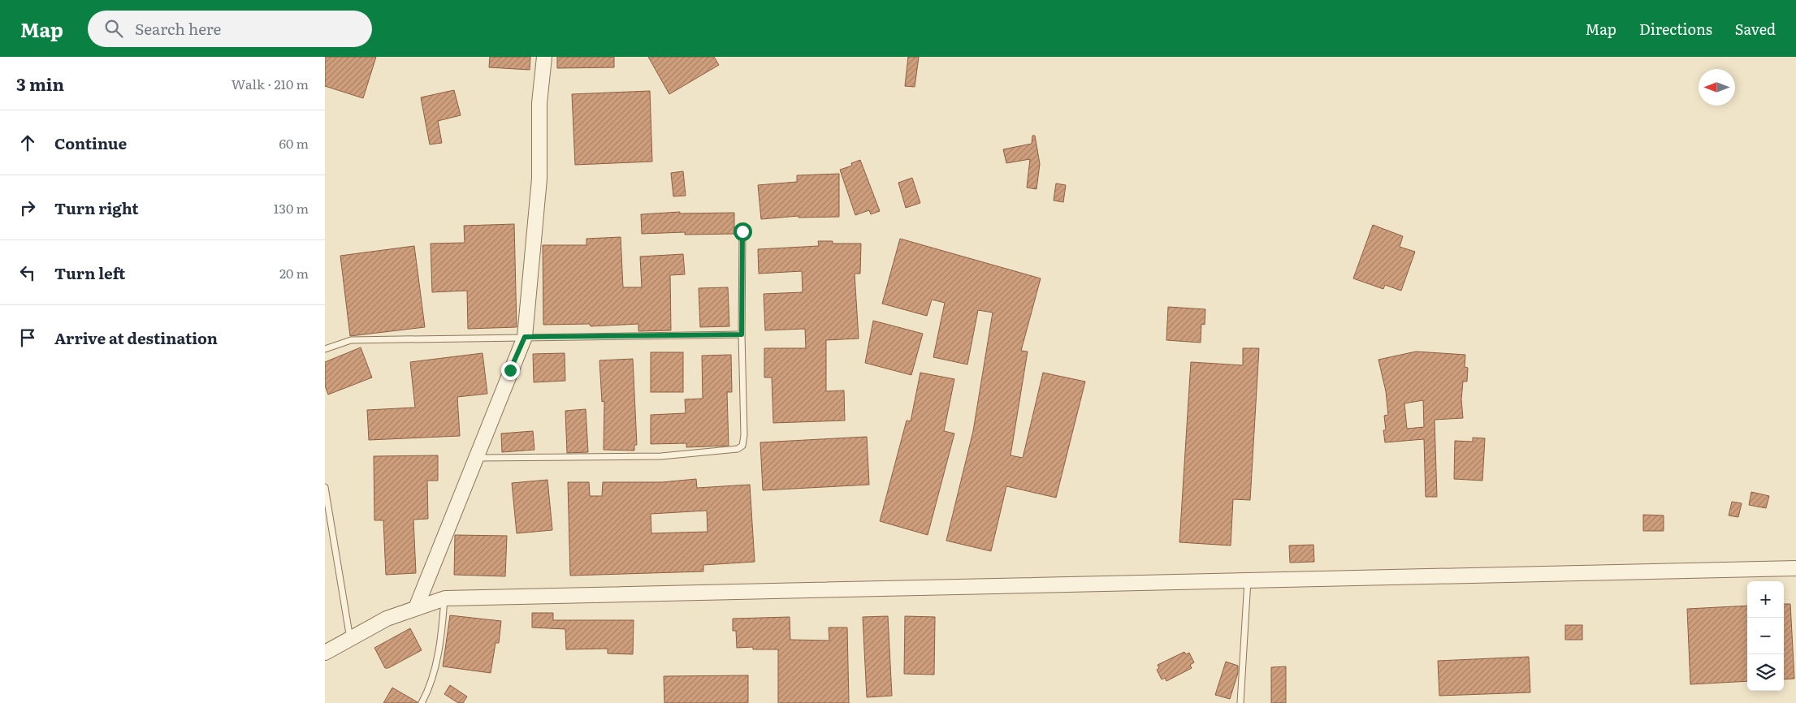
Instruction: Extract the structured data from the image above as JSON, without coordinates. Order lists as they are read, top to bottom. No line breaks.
{"north":"left","page":{"header":"Map","search":"Search here","nav":["Map","Directions","Saved"],"heading":["3 min","Walk · 210 m"],"list":[["Continue","60 m"],["Turn right","130 m"],["Turn left","20 m"],"Arrive at destination"],"map_buttons":["+","−"]}}
